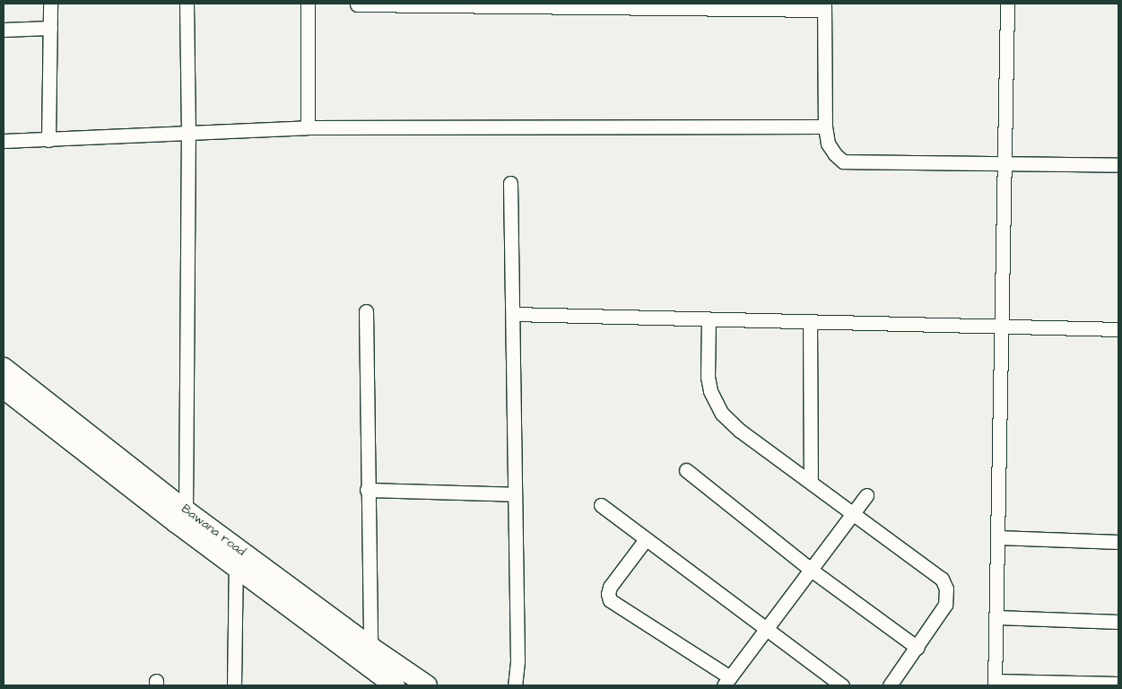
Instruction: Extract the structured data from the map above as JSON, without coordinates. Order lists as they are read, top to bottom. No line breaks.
{"streets":{"street":["Bawana road"]}}
